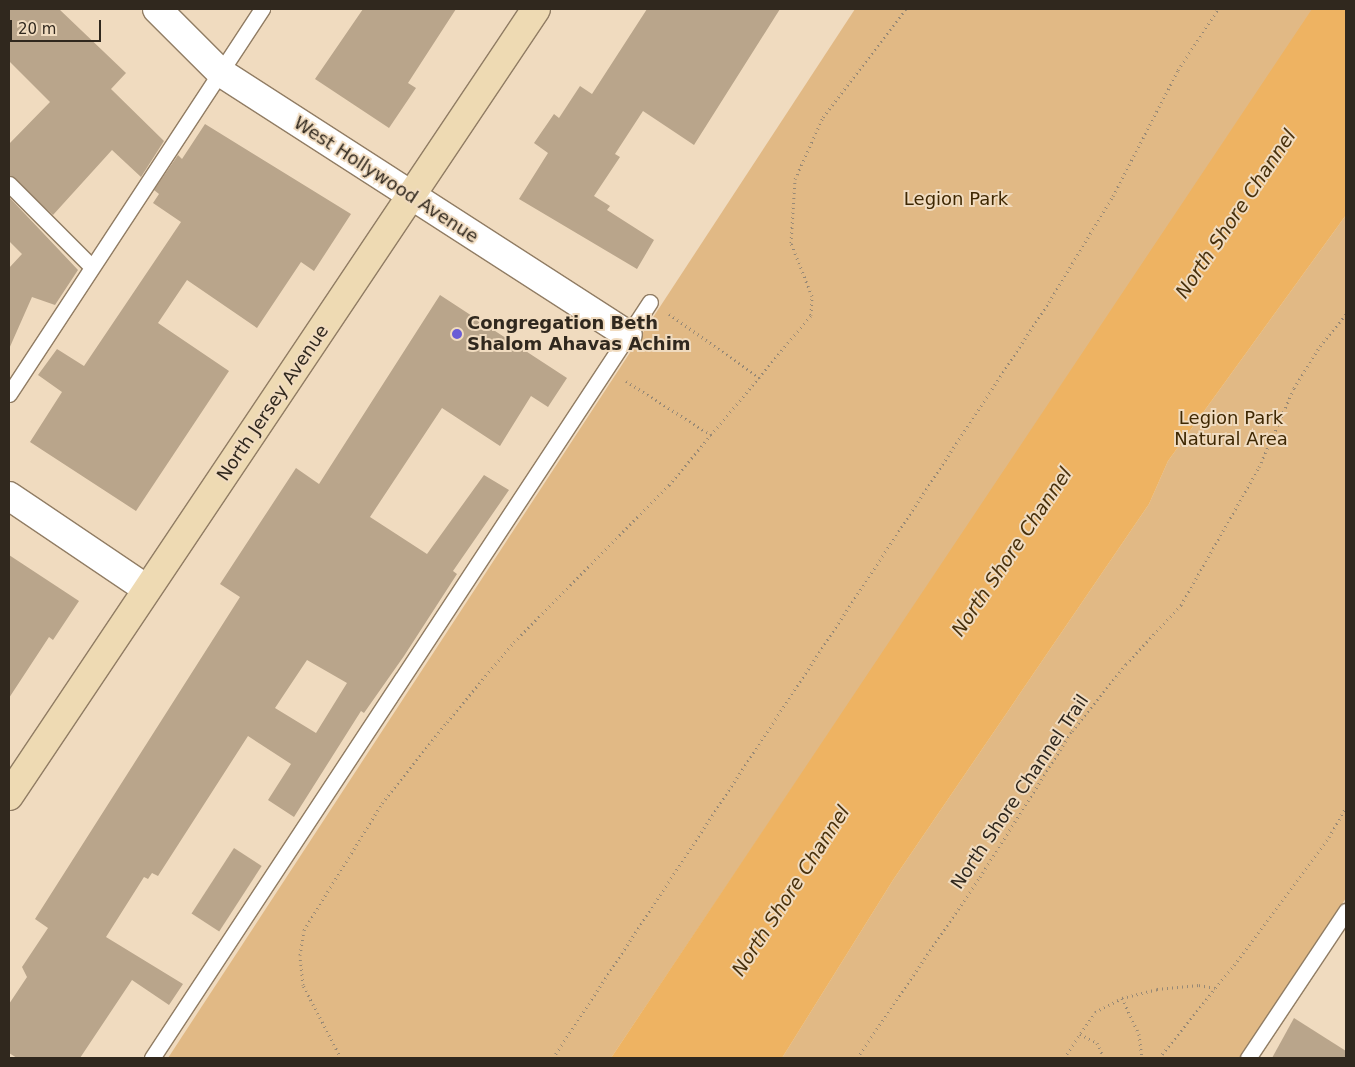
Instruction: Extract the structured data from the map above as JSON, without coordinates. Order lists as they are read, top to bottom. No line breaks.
{"streets":{"main road":["North Jersey Avenue"],"street":["West Hollywood Avenue"],"path":["North Shore Channel Trail"]},"crossings":[["West Hollywood Avenue","North Jersey Avenue"]],"water":["North Shore Channel"],"parks":["Legion Park","Legion Park Natural Area"],"places":["Congregation Beth Shalom Ahavas Achim"],"scale_bar":"20 m"}
